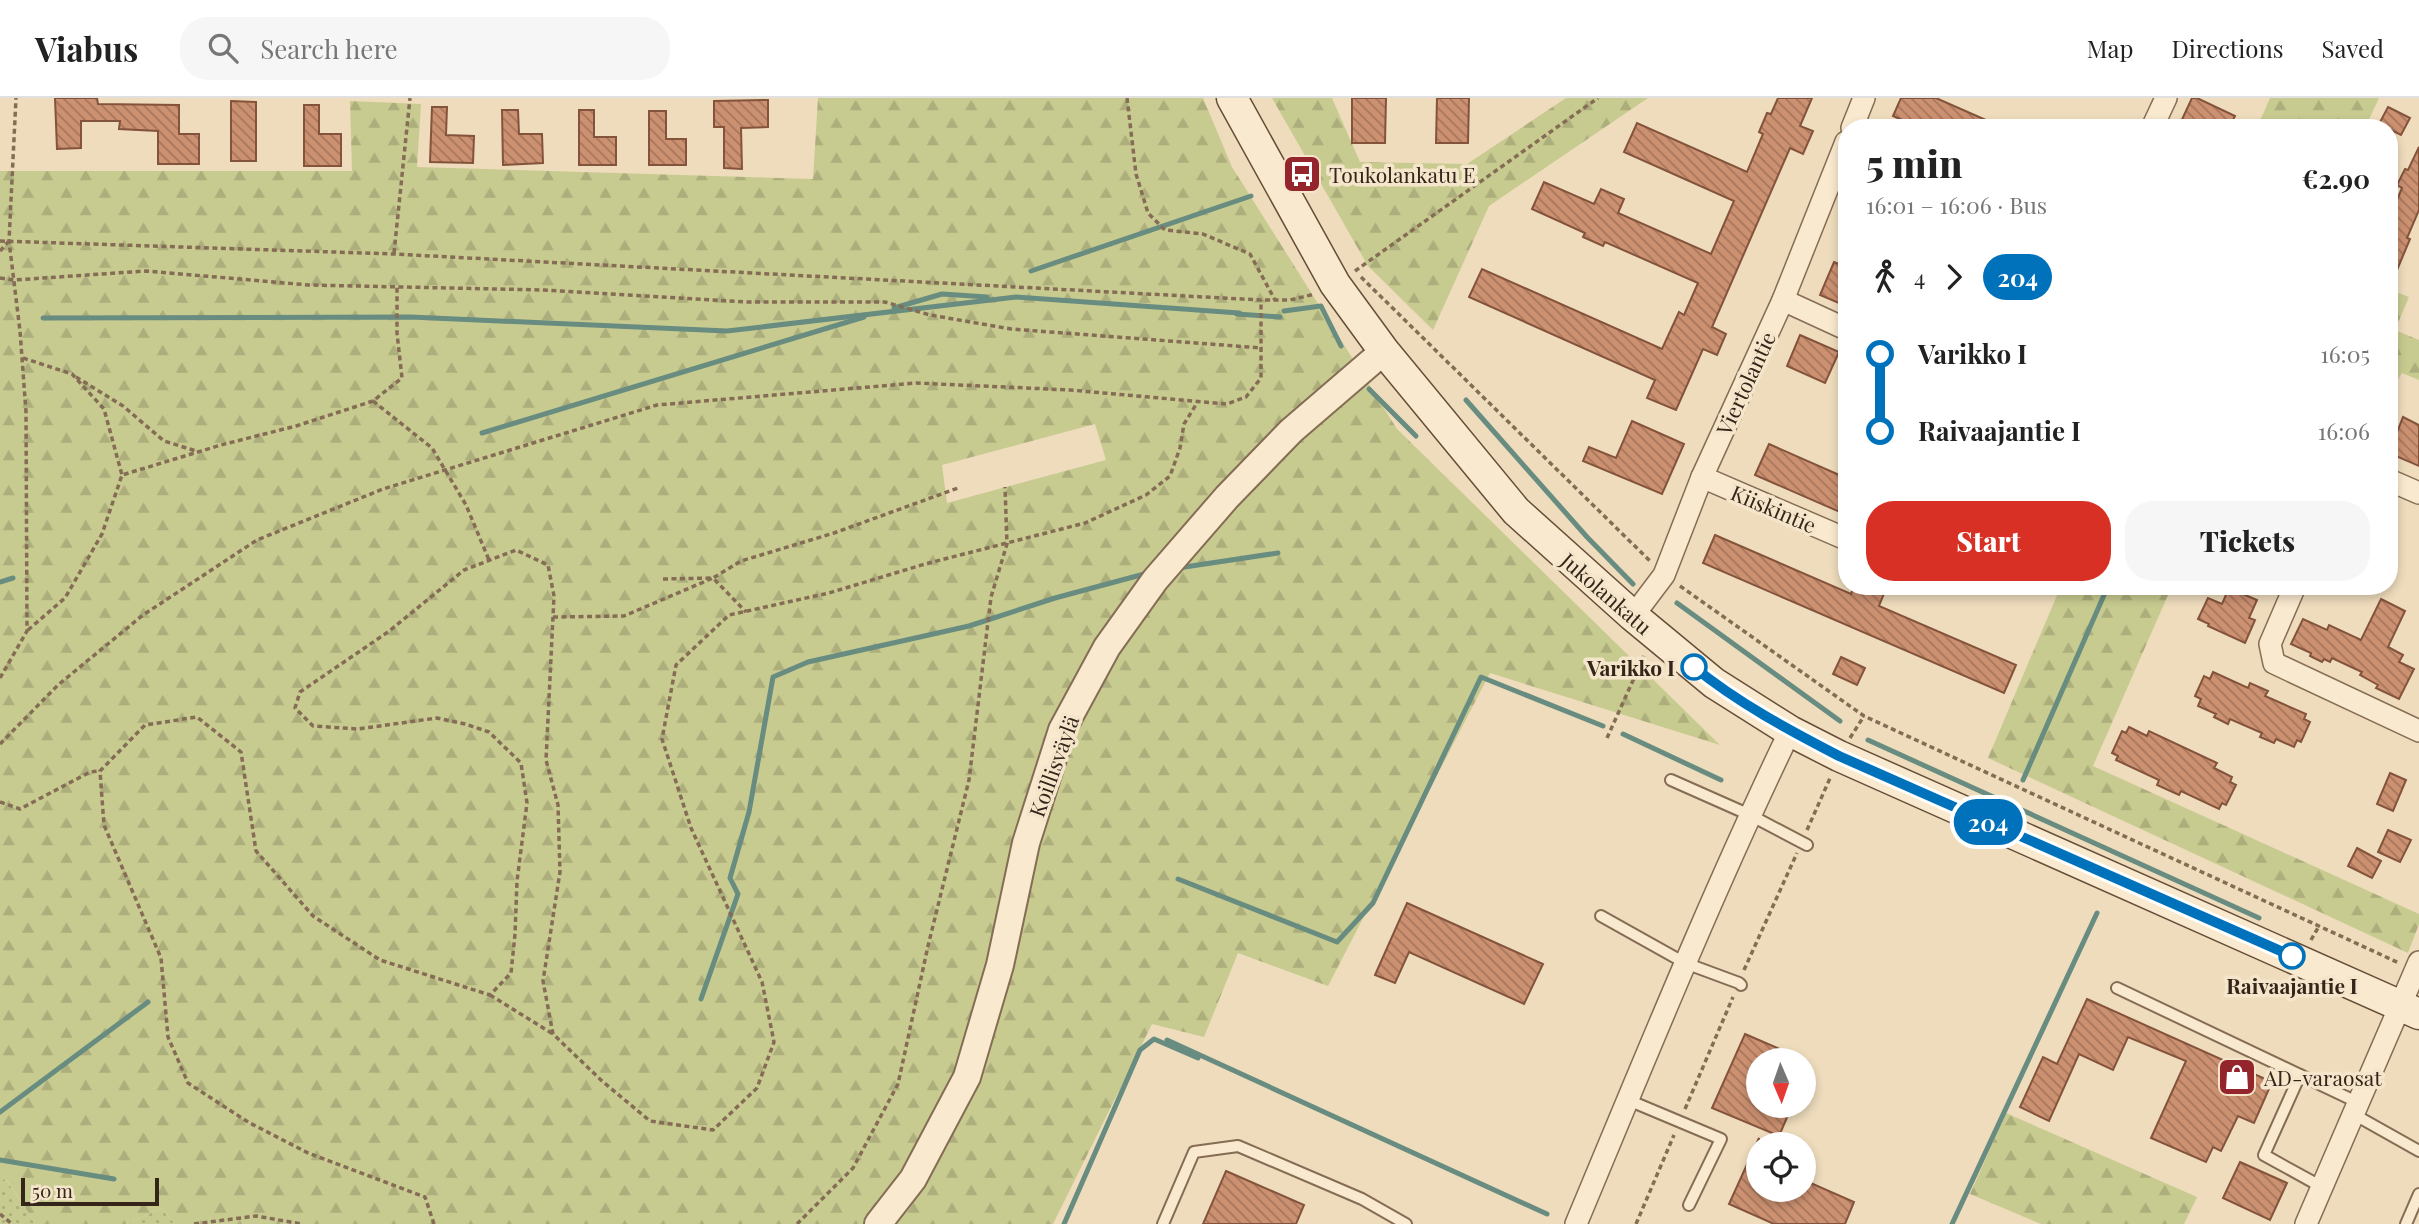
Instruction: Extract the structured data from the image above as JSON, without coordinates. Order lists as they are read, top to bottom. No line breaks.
{"streets":{"main road":["Jukolankatu"],"street":["Viertolantie","Kiiskintie","Koillisväylä"]},"crossings":[["Viertolantie","Kiiskintie"],["Viertolantie","Jukolankatu"],["Jukolankatu","Koillisväylä"]],"places":{"bus stop":["Toukolankatu E"],"other":["Varikko I","Raivaajantie I"],"shop":["AD-varaosat"]},"lines":["bus line 204"],"scale_bar":"50 m","north":"bottom","page":{"header":"Viabus","search":"Search here","nav":["Map","Directions","Saved"],"on_map":"204","heading":["5 min","16:01 – 16:06 · Bus","€2.90"],"legs":["4","204"],"list":[{"name":"Varikko I","value":"16:05"},{"name":"Raivaajantie I","value":"16:06"}],"buttons":["Start","Tickets"],"scale":"50 m"}}
